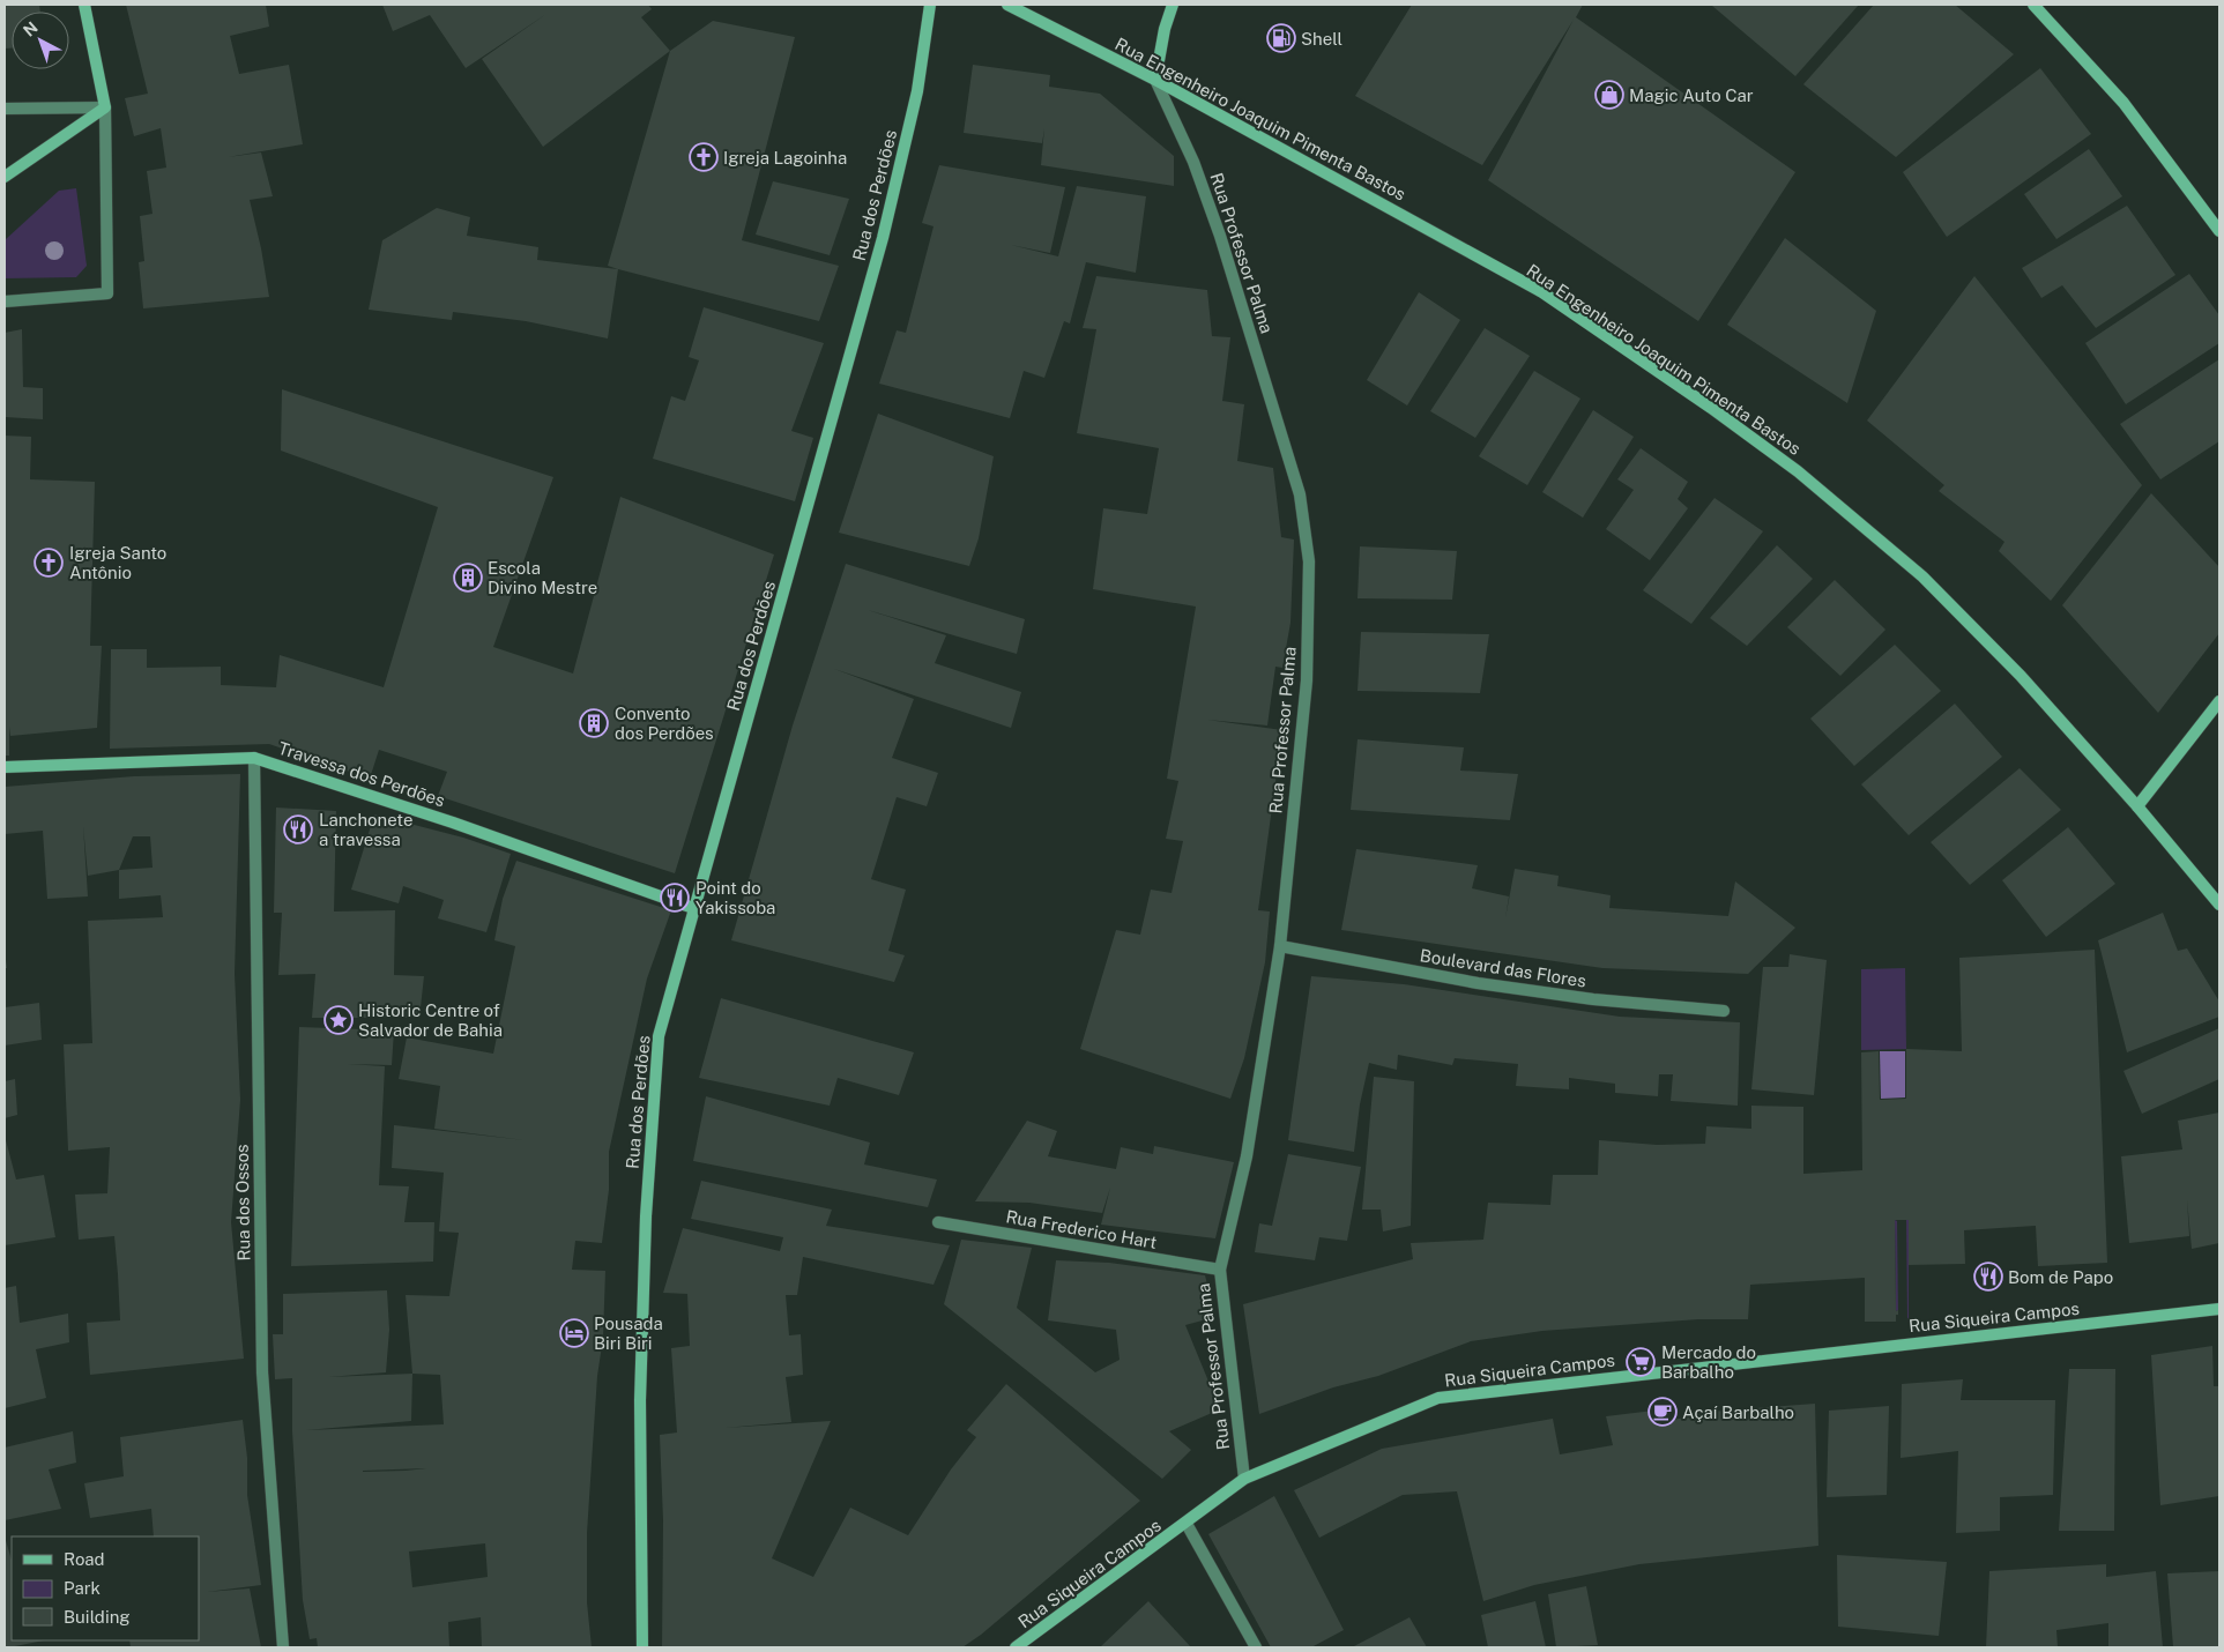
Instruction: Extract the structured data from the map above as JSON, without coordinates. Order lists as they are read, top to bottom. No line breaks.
{"streets":{"main road":["Rua Engenheiro Joaquim Pimenta Bastos","Rua dos Perdões","Travessa dos Perdões","Rua Siqueira Campos"],"street":["Rua Professor Palma","Boulevard das Flores","Rua dos Ossos","Rua Frederico Hart"]},"crossings":[["Rua Engenheiro Joaquim Pimenta Bastos","Rua Professor Palma"],["Rua dos Perdões","Travessa dos Perdões"],["Rua Professor Palma","Boulevard das Flores"],["Rua Professor Palma","Rua Frederico Hart"],["Rua Professor Palma","Rua Siqueira Campos"],["Travessa dos Perdões","Rua dos Ossos"]],"places":{"fuel station":["Shell"],"shop":["Magic Auto Car"],"church":["Igreja Lagoinha","Igreja Santo Antônio"],"building":["Escola Divino Mestre","Convento dos Perdões"],"restaurant":["Lanchonete a travessa","Point do Yakissoba","Bom de Papo"],"place":["Historic Centre of Salvador de Bahia"],"hotel":["Pousada Biri Biri"],"supermarket":["Mercado do Barbalho"],"cafe":["Açaí Barbalho"]},"legend":["Road","Park","Building"],"north":"top left"}
